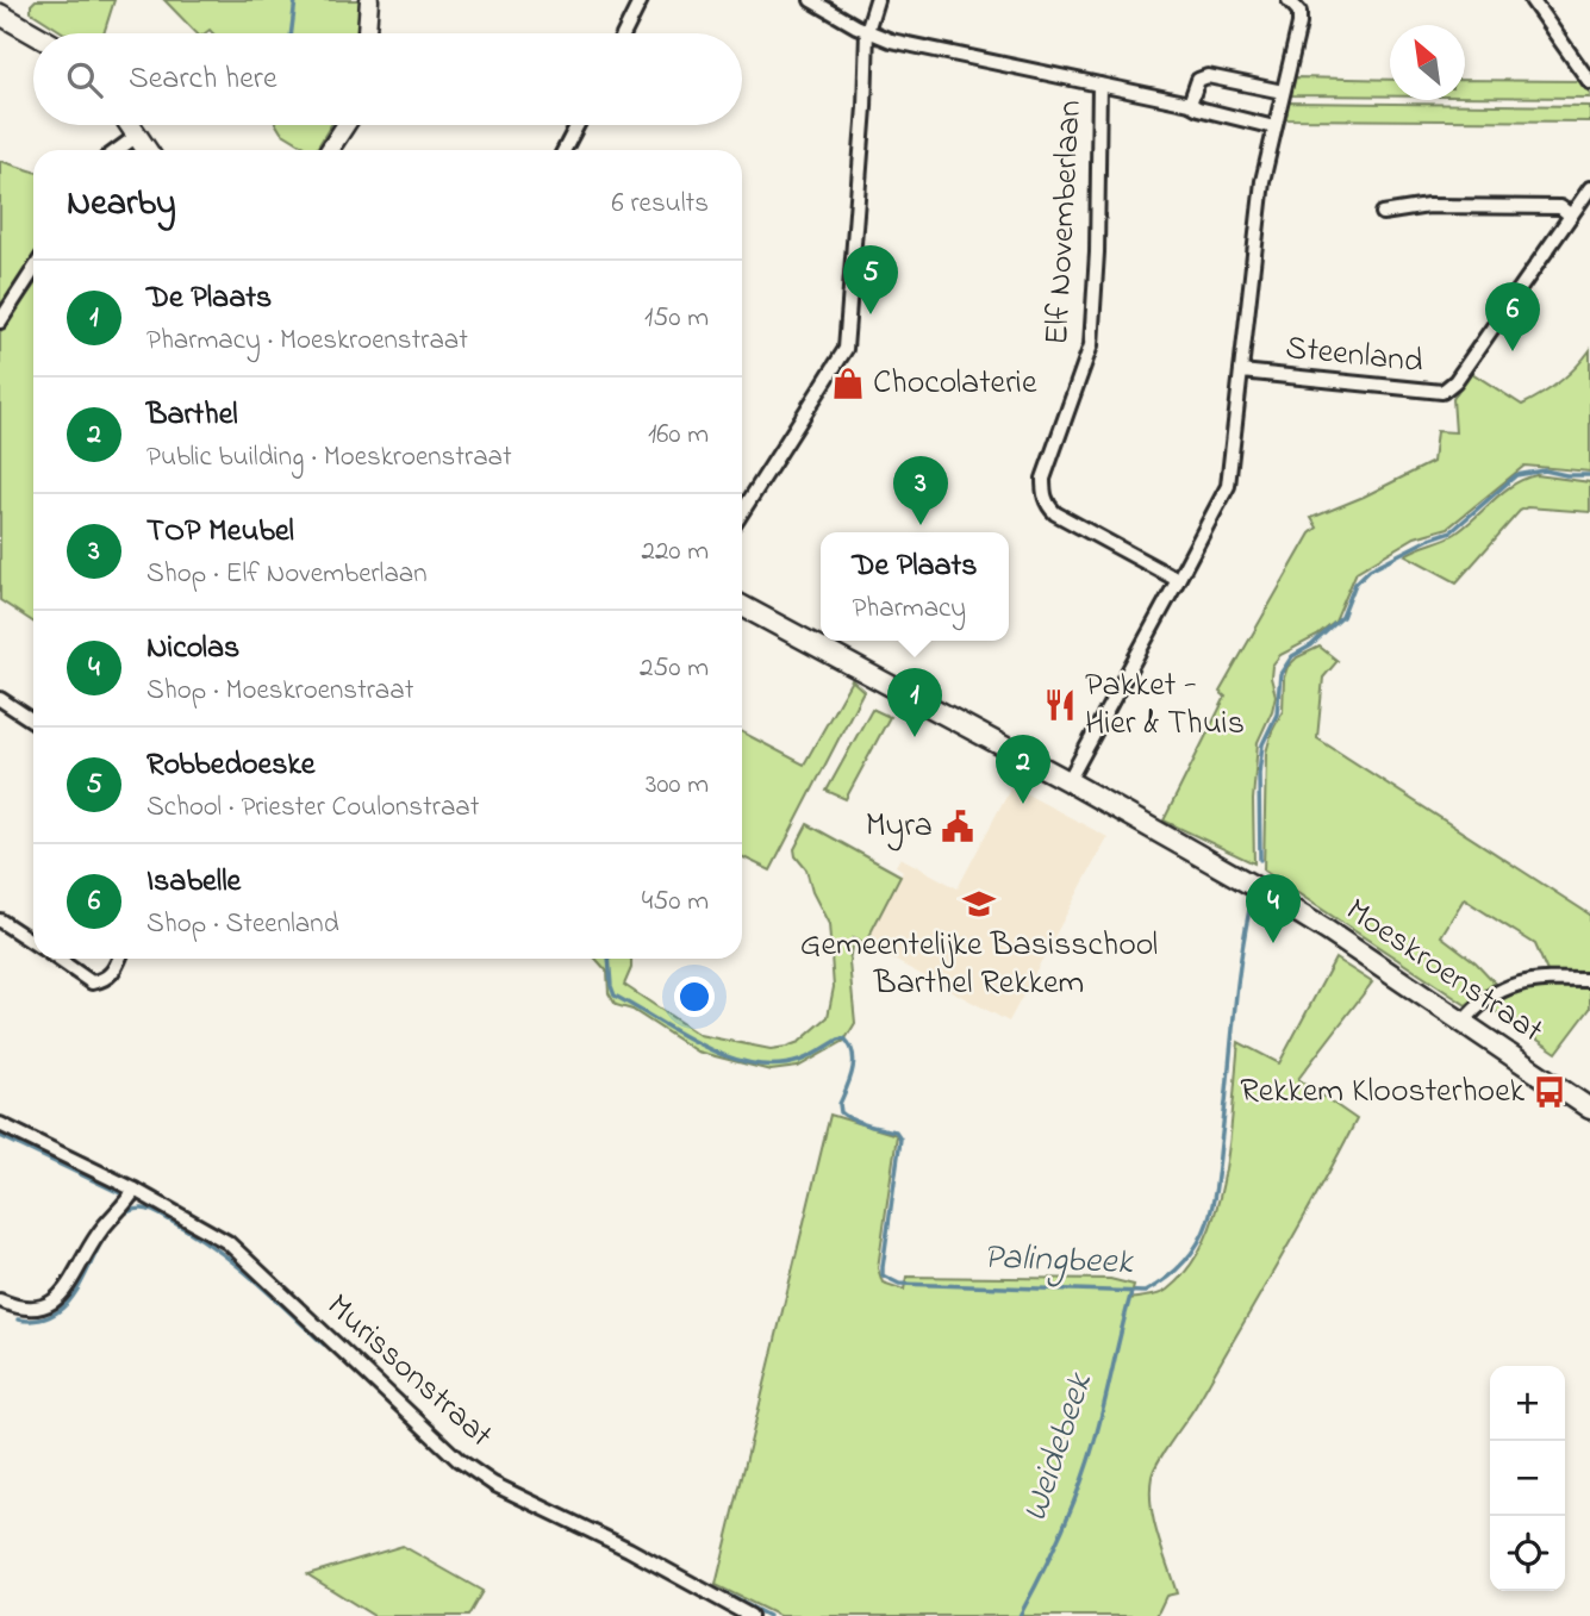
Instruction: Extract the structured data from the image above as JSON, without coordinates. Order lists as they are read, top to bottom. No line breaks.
{"streets":{"main road":["Moeskroenstraat"],"street":["Elf Novemberlaan","Steenland","Murissonstraat"]},"crossings":[["Elf Novemberlaan","Steenland"]],"water":["Palingbeek","Weidebeek"],"places":{"shop":["Chocolaterie"],"restaurant":["Pakket - Hier & Thuis"],"public building":["Myra"],"school or university":["Gemeentelijke Basisschool Barthel Rekkem"],"bus stop":["Rekkem Kloosterhoek"]},"north":"top left","page":{"search":"Search here","heading":["Nearby","6 results"],"pins":["5","6","3","1","2","4"],"list":[{"mark":"1","name":"De Plaats","note":"Pharmacy · Moeskroenstraat","value":"150 m"},{"mark":"2","name":"Barthel","note":"Public building · Moeskroenstraat","value":"160 m"},{"mark":"3","name":"TOP Meubel","note":"Shop · Elf Novemberlaan","value":"220 m"},{"mark":"4","name":"Nicolas","note":"Shop · Moeskroenstraat","value":"250 m"},{"mark":"5","name":"Robbedoeske","note":"School · Priester Coulonstraat","value":"300 m"},{"mark":"6","name":"Isabelle","note":"Shop · Steenland","value":"450 m"}],"popup":["De Plaats","Pharmacy"],"map_buttons":["+","−"]}}
